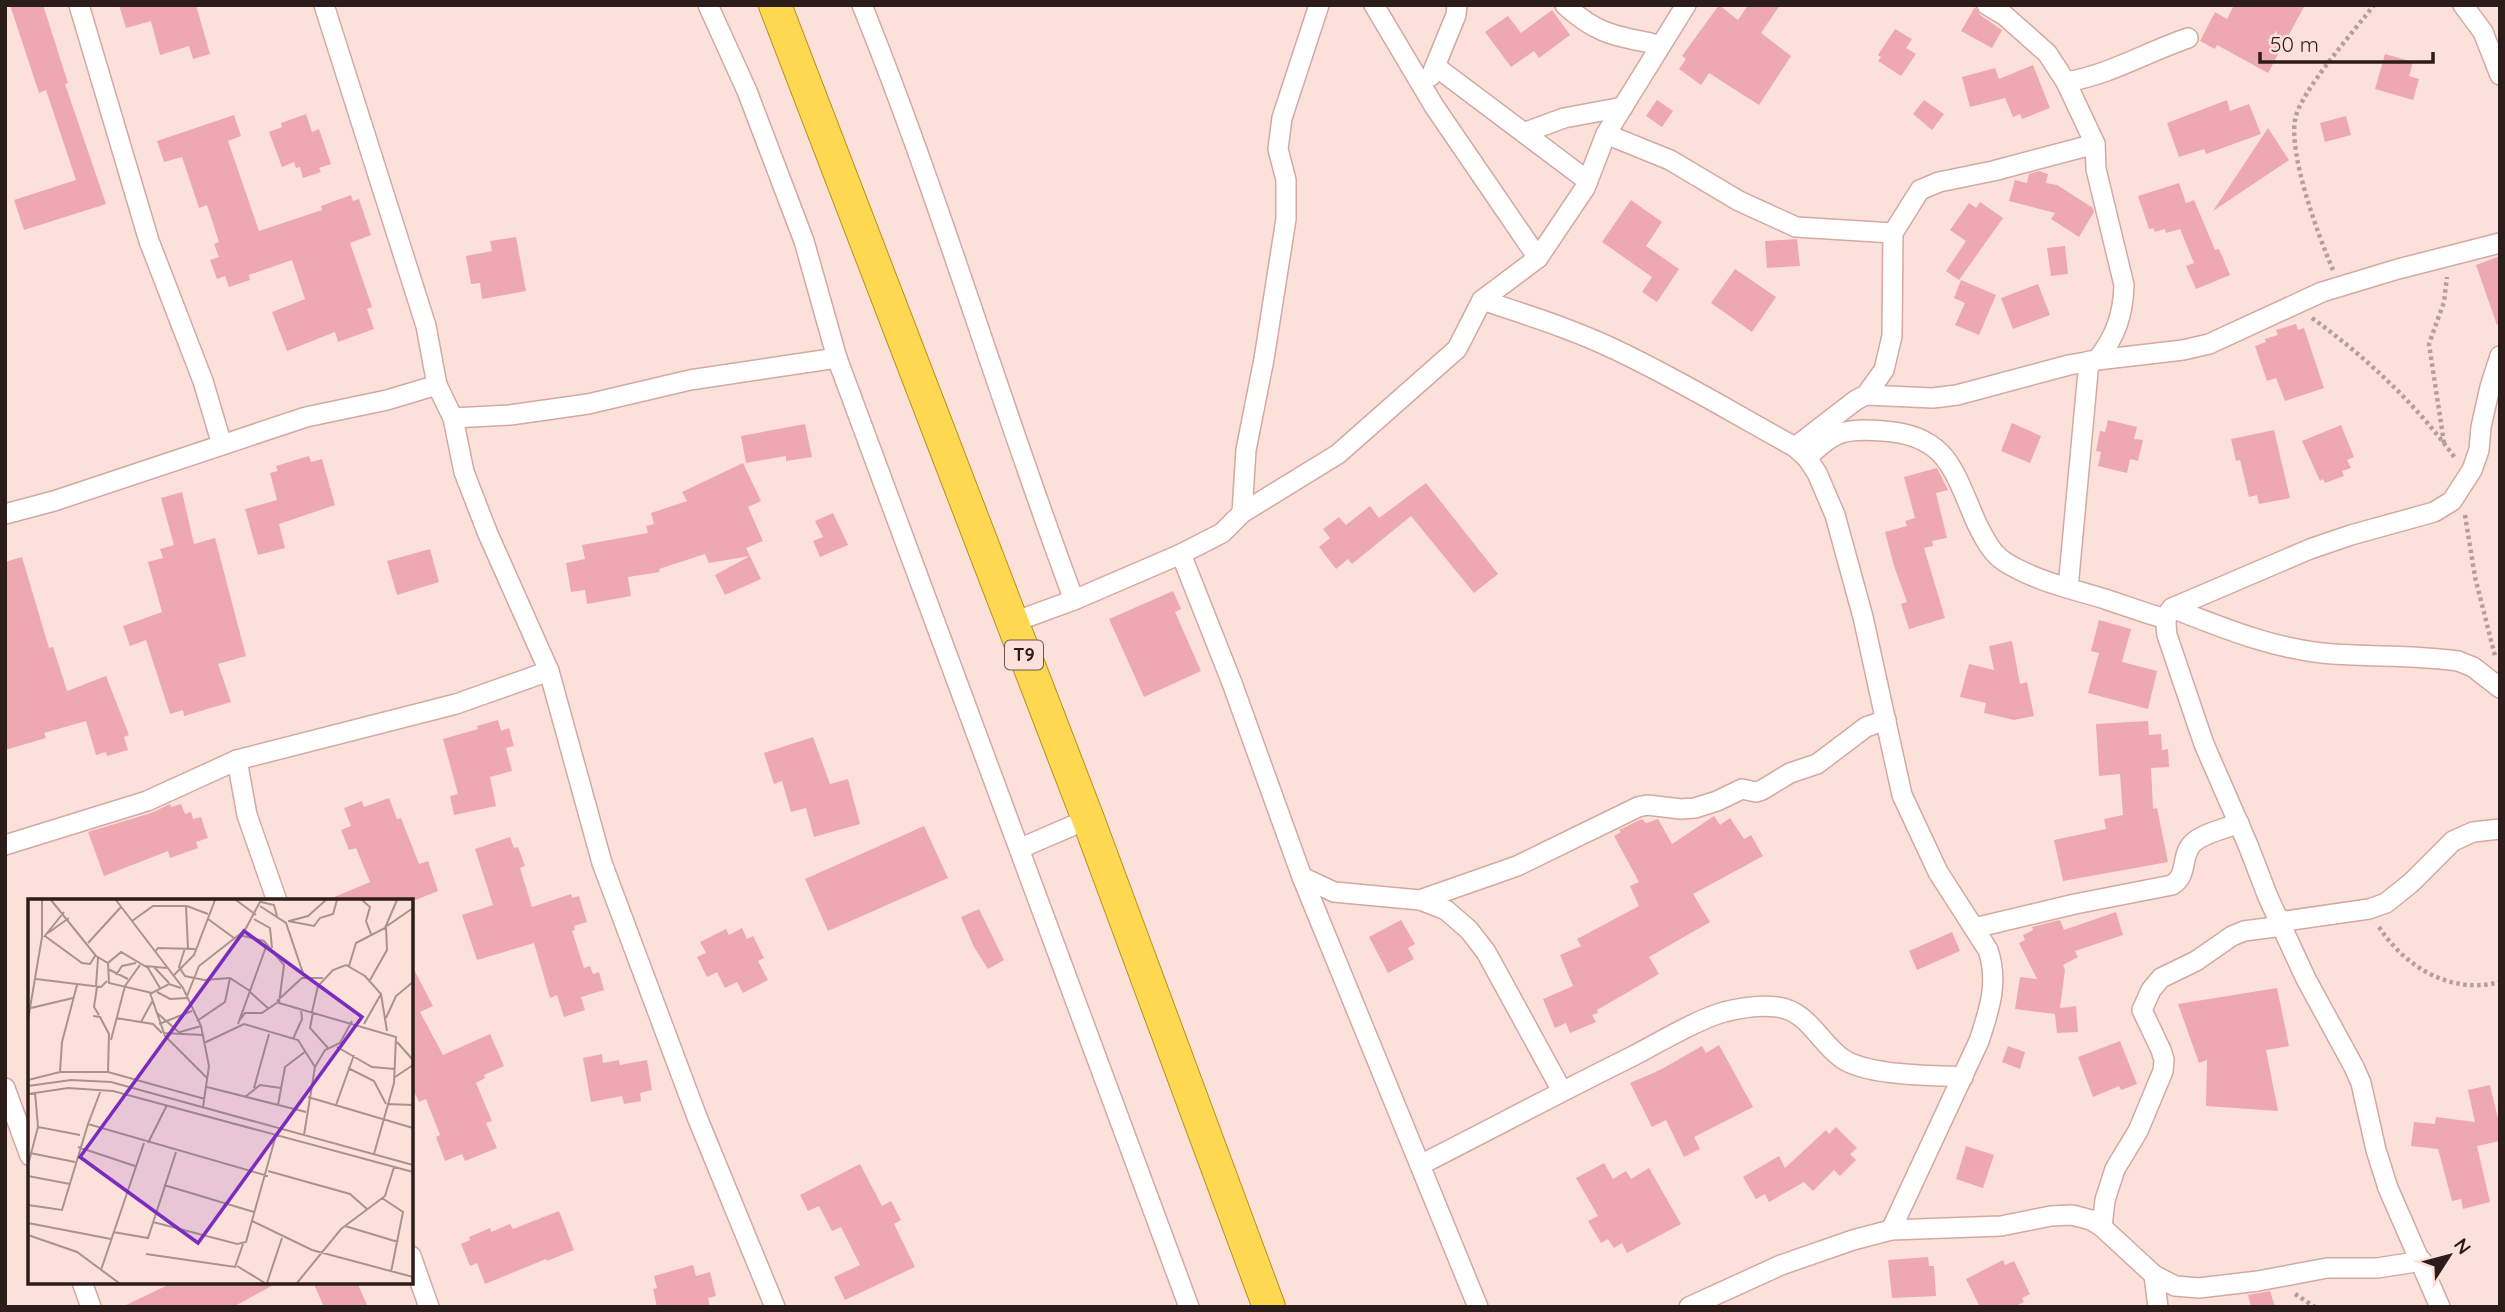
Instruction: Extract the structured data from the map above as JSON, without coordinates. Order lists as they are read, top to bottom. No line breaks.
{"streets":{"highway":["T9"]},"scale_bar":"50 m","north":"top right"}
